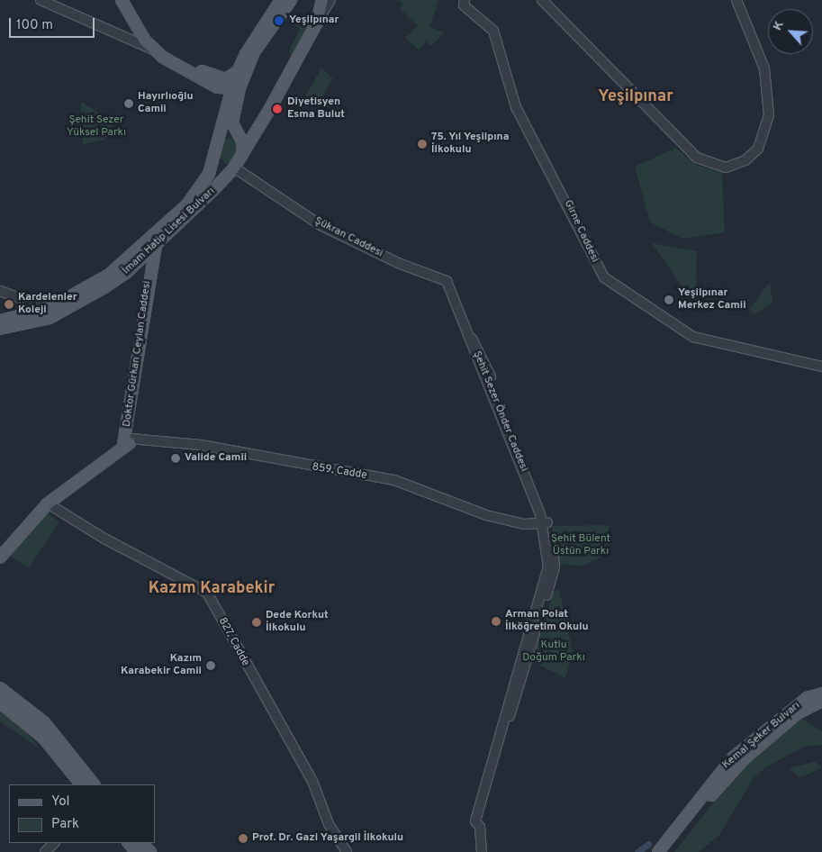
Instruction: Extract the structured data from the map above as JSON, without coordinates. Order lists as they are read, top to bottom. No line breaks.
{"streets":{"main road":["İmam Hatip Lisesi Bulvarı","Doktor Gürkan Ceylan Caddesi","Kemal Şeker Bulvarı"],"street":["Girne Caddesi","Şükran Caddesi","Şehit Sezer Önder Caddesi","859. Cadde","827. Cadde"]},"crossings":[["İmam Hatip Lisesi Bulvarı","Şükran Caddesi"],["İmam Hatip Lisesi Bulvarı","Doktor Gürkan Ceylan Caddesi"],["Şükran Caddesi","Şehit Sezer Önder Caddesi"],["Doktor Gürkan Ceylan Caddesi","859. Cadde"],["Şehit Sezer Önder Caddesi","859. Cadde"]],"districts":["Yeşilpınar","Kazım Karabekir"],"parks":["Şehit Sezer Yüksel Parkı","Şehit Bülent Üstün Parkı","Kutlu Doğum Parkı"],"places":["Yeşilpınar","Hayırlıoğlu Camii","Diyetisyen Esma Bulut","75. Yıl Yeşilpına İlkokulu","Yeşilpınar Merkez Camii","Kardelenler Koleji","Valide Camii","Arman Polat İlköğretim Okulu","Dede Korkut İlkokulu","Kazım Karabekir Camii","Prof. Dr. Gazi Yaşargil İlkokulu"],"legend":["Yol","Park"],"scale_bar":"100 m","north":"top left"}
